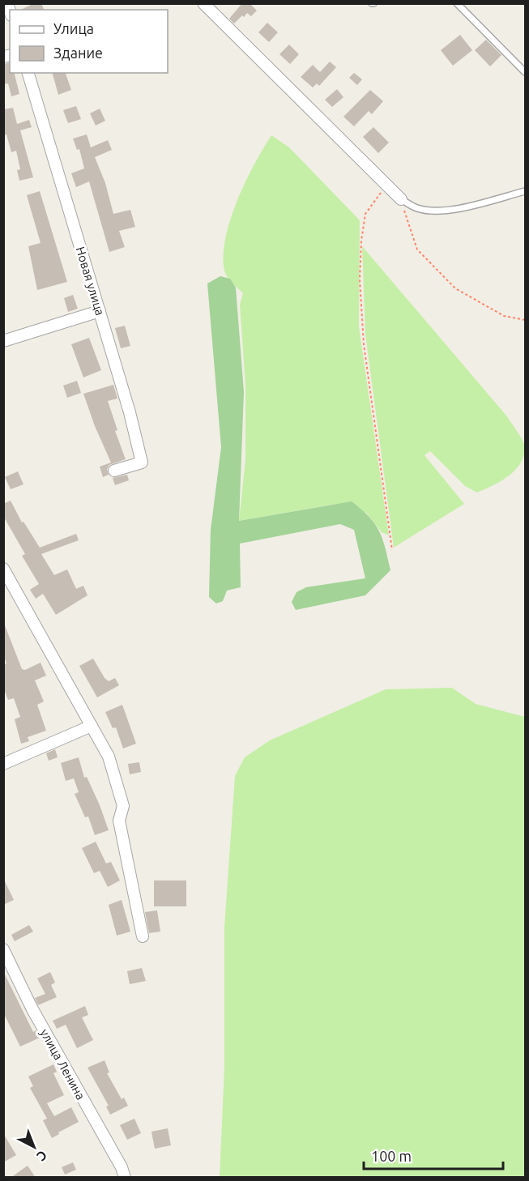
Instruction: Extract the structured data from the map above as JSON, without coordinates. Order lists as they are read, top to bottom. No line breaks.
{"streets":{"street":["Новая улица","улица Ленина"]},"legend":["Улица","Здание"],"scale_bar":"100 m","north":"bottom right"}
